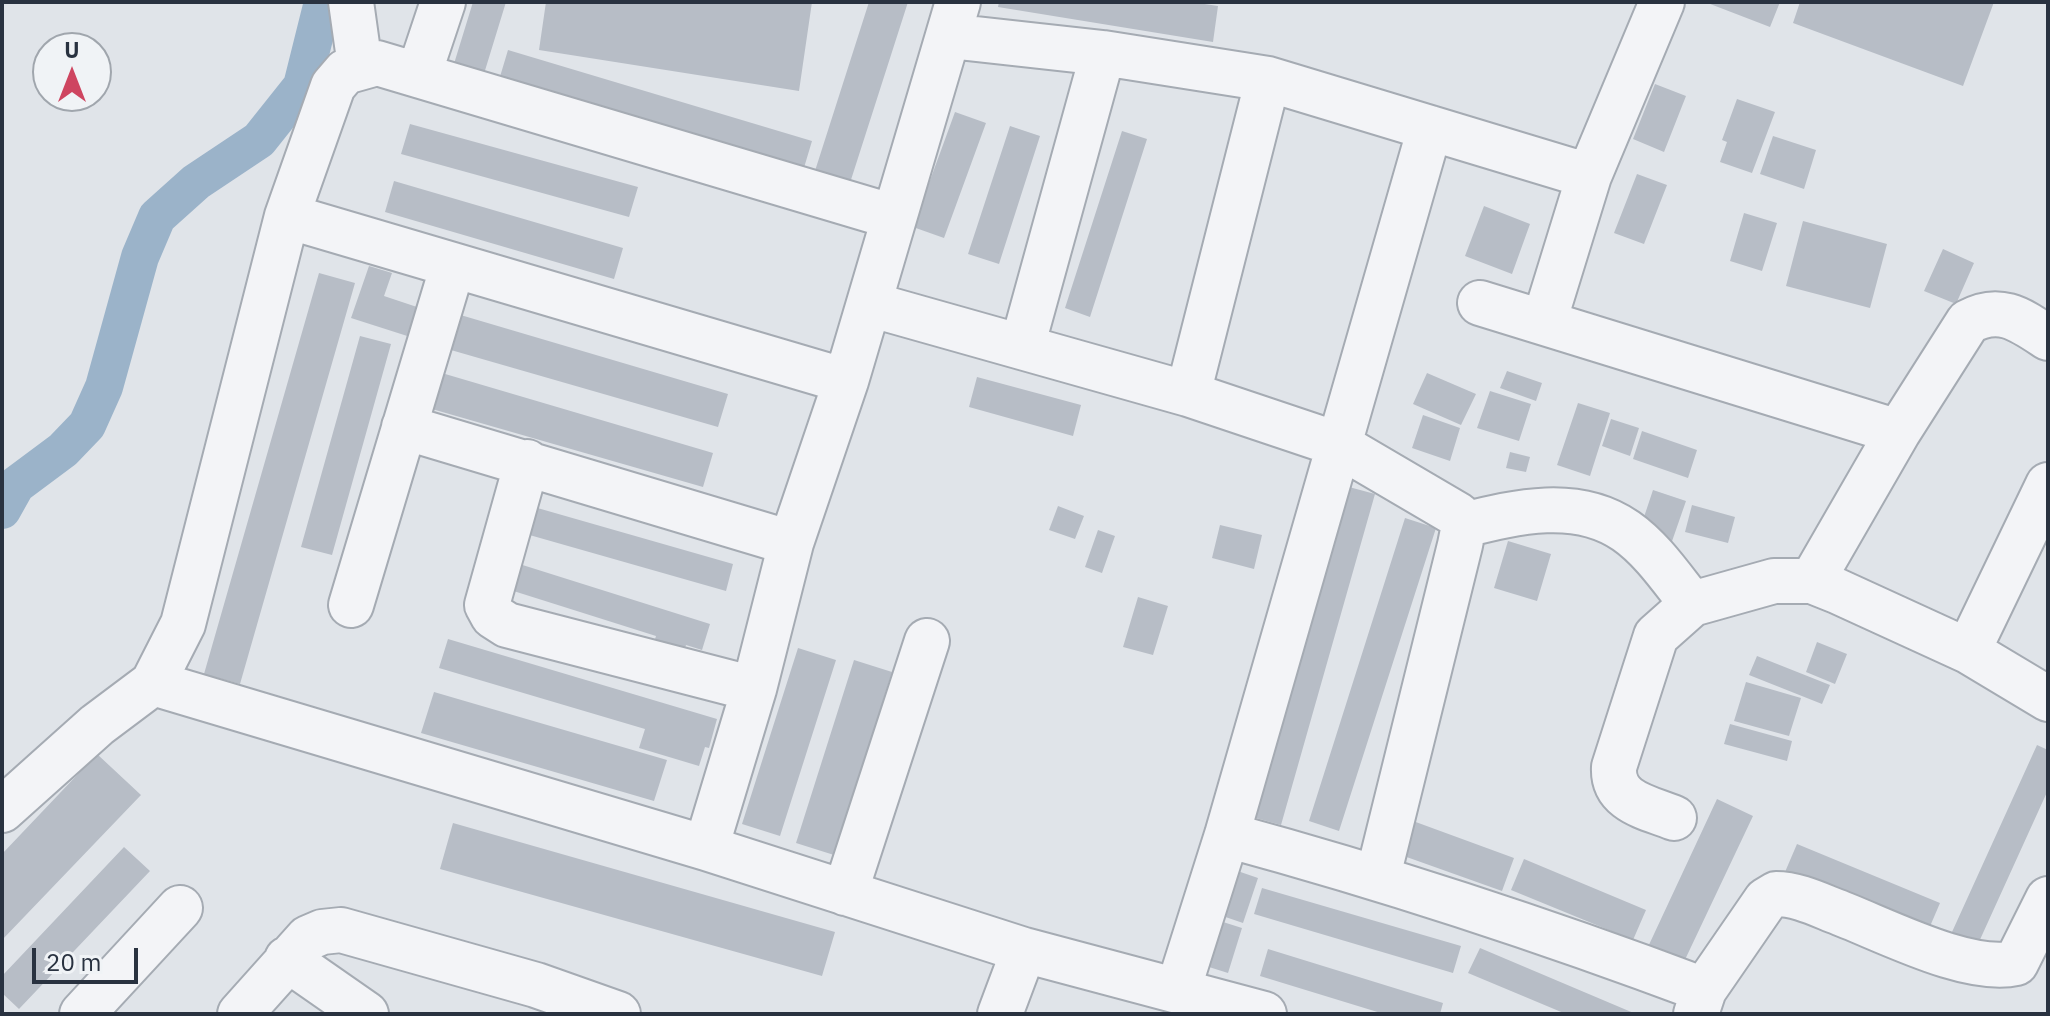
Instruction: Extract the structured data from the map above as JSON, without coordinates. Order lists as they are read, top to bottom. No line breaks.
{"scale_bar":"20 m","north":"top"}
